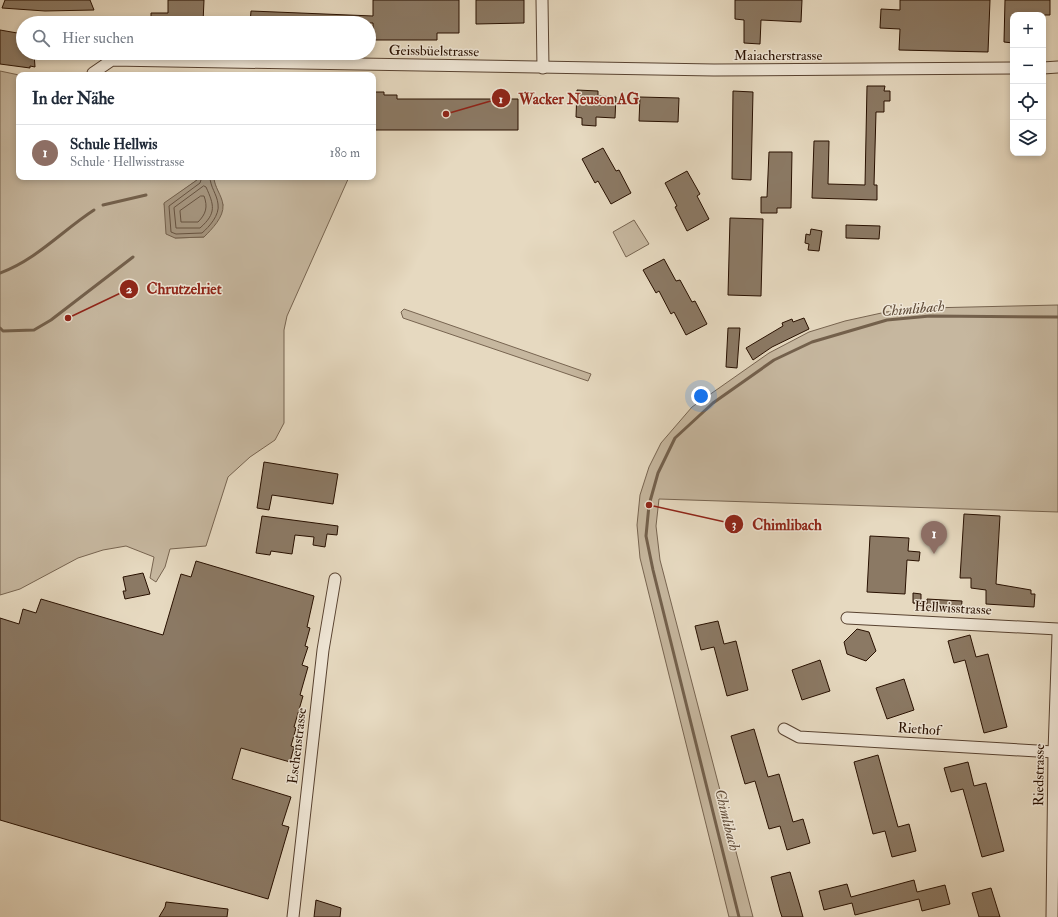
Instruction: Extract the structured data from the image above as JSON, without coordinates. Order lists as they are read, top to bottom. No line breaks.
{"streets":{"street":["Geissbüelstrasse","Maiacherstrasse","Hellwisstrasse","Riethof","Eschenstrasse","Riedstrasse"]},"crossings":[["Geissbüelstrasse","Maiacherstrasse"],["Riethof","Riedstrasse"]],"water":["Chimlibach"],"places":["Wacker Neuson AG","Chrutzelriet","Chimlibach"],"page":{"map_buttons":["+","−"],"search":"Hier suchen","heading":"In der Nähe","list":[{"mark":"1","name":"Schule Hellwis","note":"Schule · Hellwisstrasse","value":"180 m"}],"pins":"1"}}
